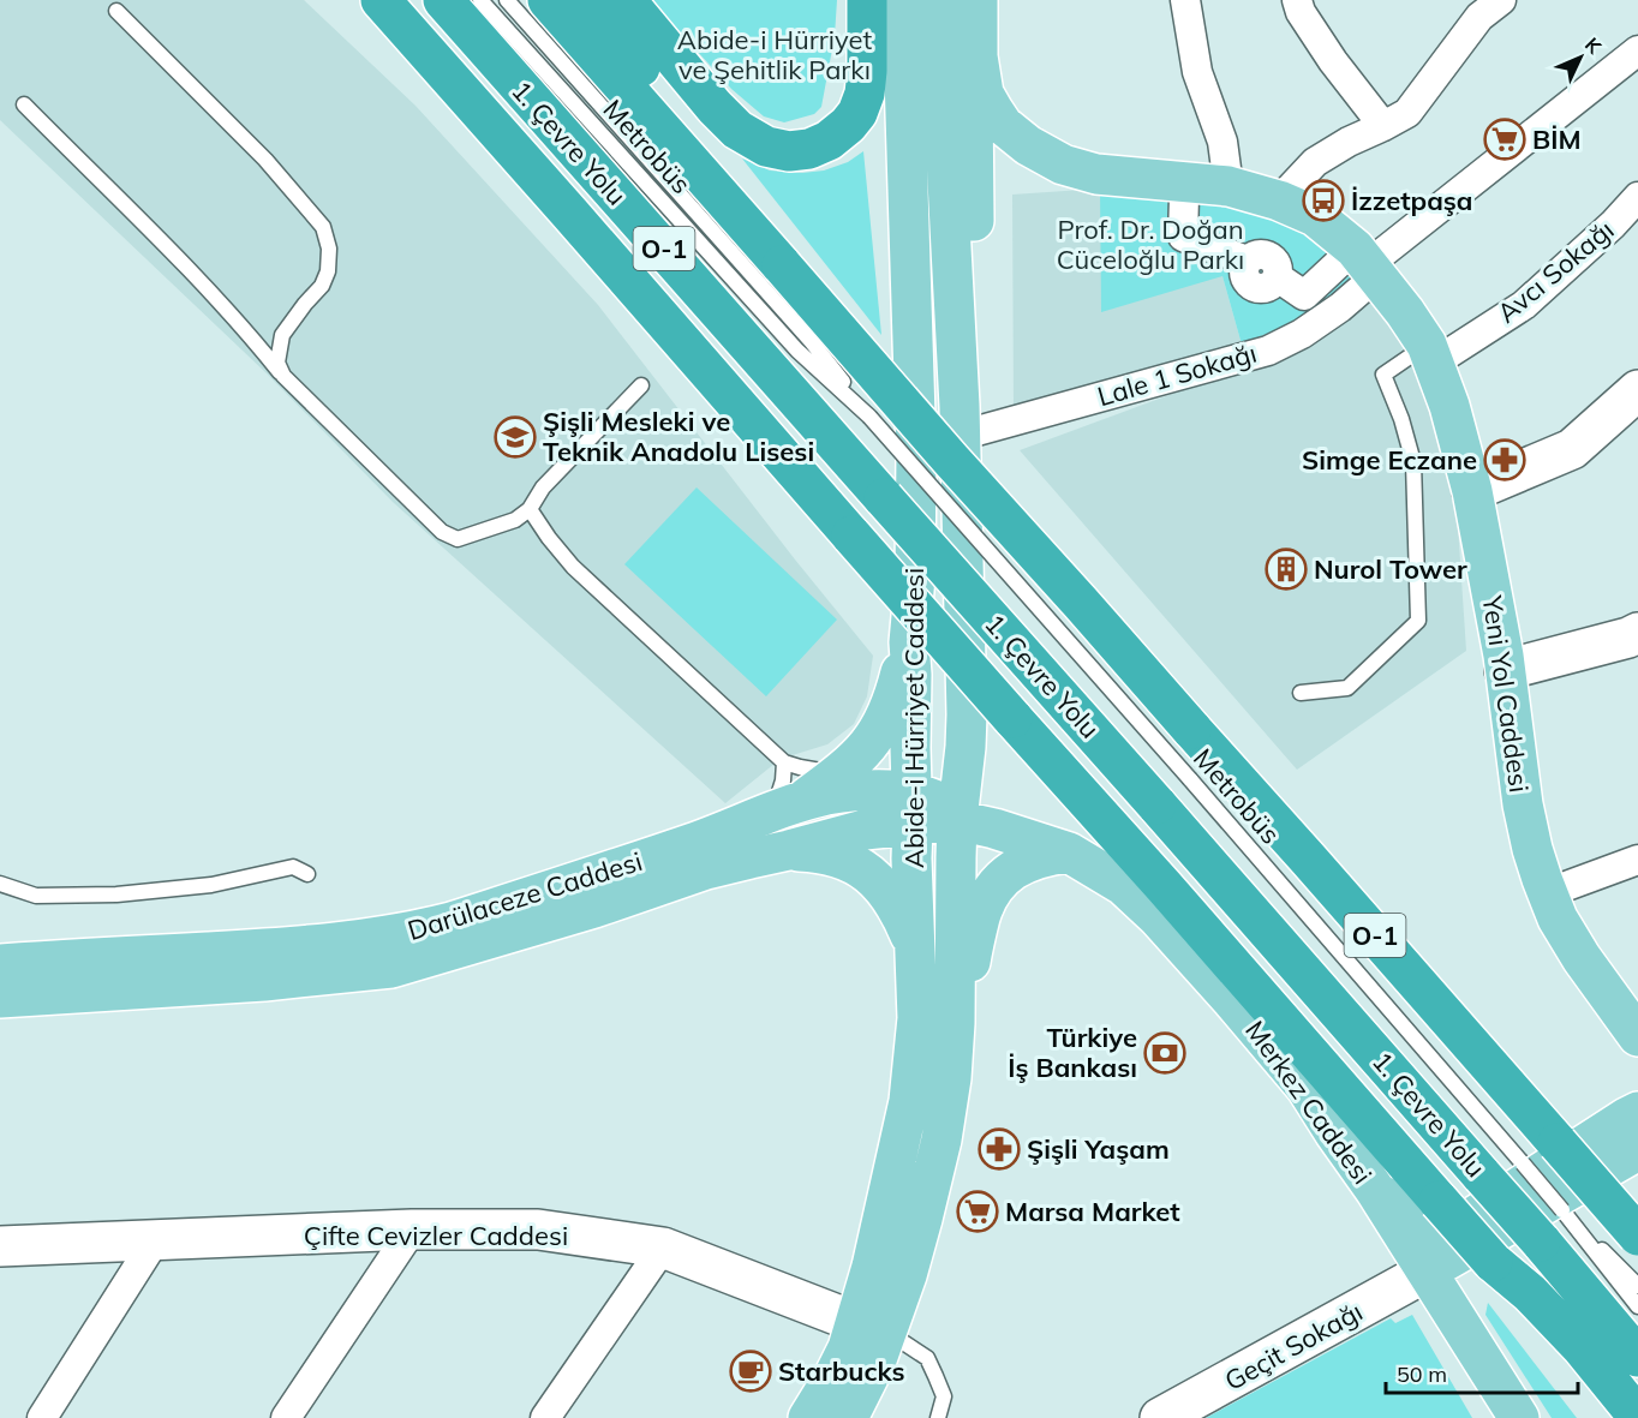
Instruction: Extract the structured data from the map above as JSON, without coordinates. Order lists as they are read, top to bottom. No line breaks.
{"streets":{"highway":["1. Çevre Yolu","O-1"],"main road":["Yeni Yol Caddesi","Abide-i Hürriyet Caddesi","Darülaceze Caddesi","Merkez Caddesi"],"street":["Avcı Sokağı","Lale 1 Sokağı","Çifte Cevizler Caddesi","Geçit Sokağı"],"lane":["Metrobüs"]},"crossings":[["1. Çevre Yolu","Metrobüs"],["Avcı Sokağı","Yeni Yol Caddesi"],["Lale 1 Sokağı","Yeni Yol Caddesi"],["Lale 1 Sokağı","Abide-i Hürriyet Caddesi"],["Abide-i Hürriyet Caddesi","Darülaceze Caddesi"],["Abide-i Hürriyet Caddesi","Merkez Caddesi"],["Abide-i Hürriyet Caddesi","Çifte Cevizler Caddesi"],["Merkez Caddesi","Geçit Sokağı"]],"parks":["Abide-i Hürriyet ve Şehitlik Parkı","Prof. Dr. Doğan Cüceloğlu Parkı"],"places":{"supermarket":["BİM","Marsa Market"],"bus stop":["İzzetpaşa"],"school or university":["Şişli Mesleki ve Teknik Anadolu Lisesi"],"pharmacy":["Simge Eczane","Şişli Yaşam"],"building":["Nurol Tower"],"bank":["Türkiye İş Bankası"],"cafe":["Starbucks"]},"scale_bar":"50 m","north":"top right"}
